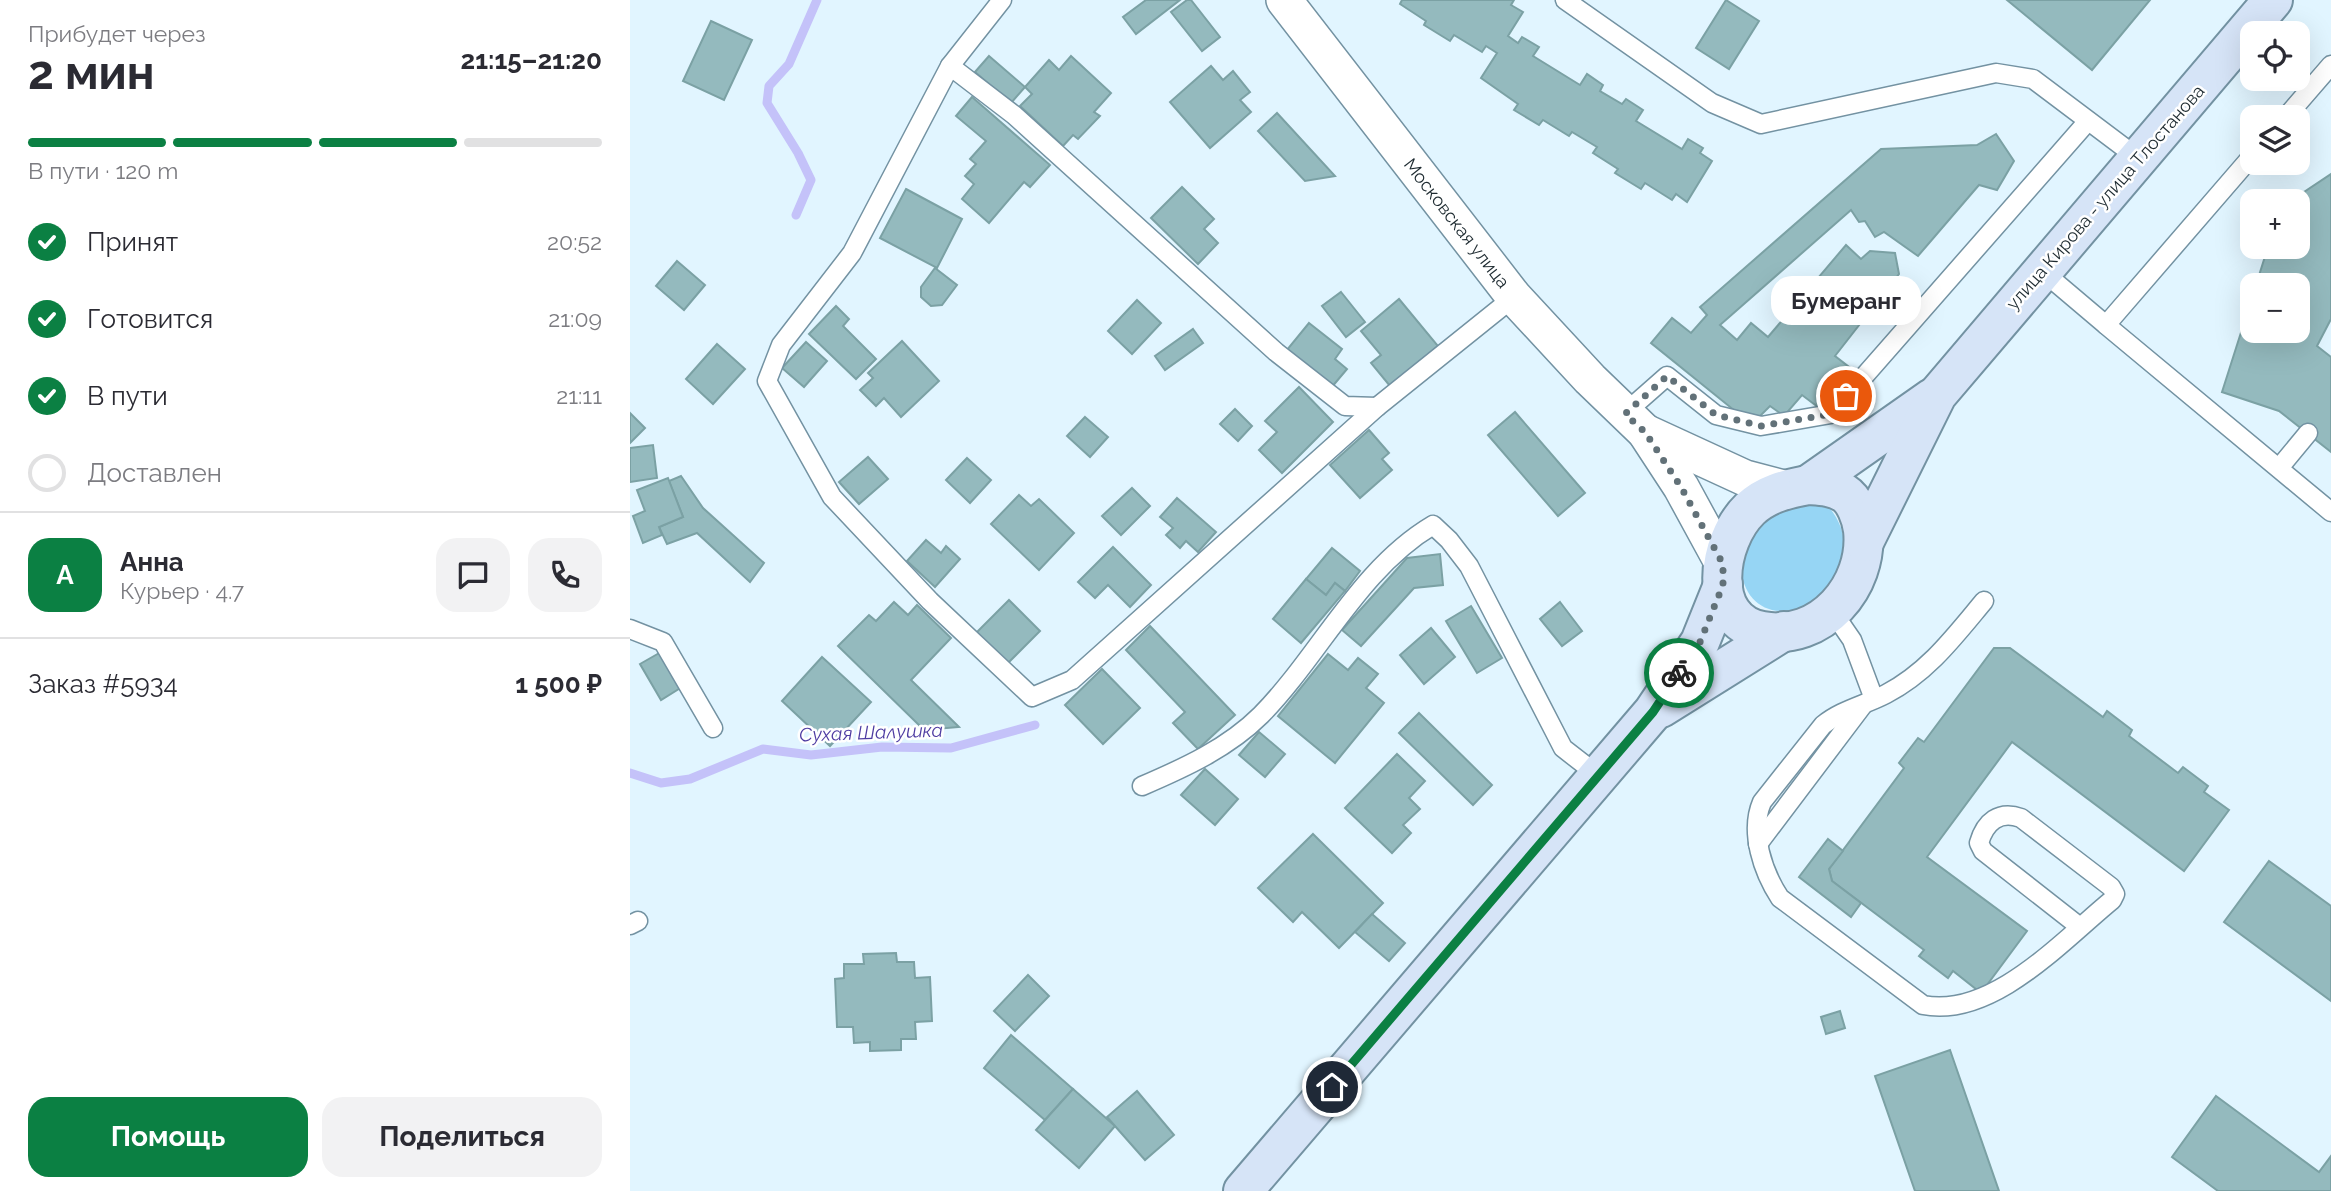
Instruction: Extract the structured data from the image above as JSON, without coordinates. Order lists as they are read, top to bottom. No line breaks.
{"streets":{"main road":["улица Кирова - улица Тлостанова"],"street":["Московская улица"]},"water":["Сухая Шалушка"],"places":["Бумеранг"],"page":{"heading":["2 мин","Прибудет через","21:15–21:20"],"panel":["Анна","Курьер · 4.7","Заказ #5934","1 500 ₽"],"map_buttons":["+","−"],"bar":"В пути · 120 m","list":[["Принят","20:52"],["Готовится","21:09"],["В пути","21:11"],"Доставлен"],"bubble":"Бумеранг","round":"А","buttons":["Помощь","Поделиться"]}}
